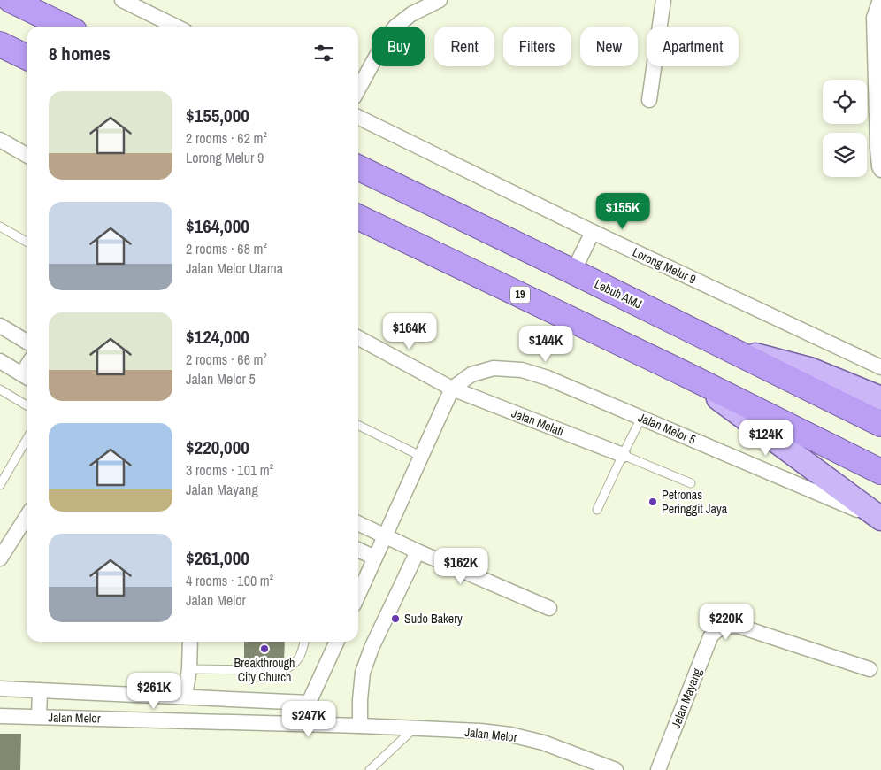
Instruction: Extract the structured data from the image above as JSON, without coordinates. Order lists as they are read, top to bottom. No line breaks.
{"streets":{"highway":["Lebuh AMJ","19"],"street":["Lorong Melur 9","Jalan Melati","Jalan Melor 5","Jalan Mayang","Jalan Melor"]},"crossings":[["Jalan Melati","Jalan Melor 5"]],"places":["Petronas Peringgit Jaya","Sudo Bakery","Breakthrough City Church"],"page":{"chip":["Buy","Rent","Filters","New","Apartment"],"heading":"8 homes","list":[{"name":"$155,000","note":"2 rooms · 62 m² · Lorong Melur 9"},{"name":"$164,000","note":"2 rooms · 68 m² · Jalan Melor Utama"},{"name":"$124,000","note":"2 rooms · 66 m² · Jalan Melor 5"},{"name":"$220,000","note":"3 rooms · 101 m² · Jalan Mayang"},{"name":"$261,000","note":"4 rooms · 100 m² · Jalan Melor"}],"price":["$155K","$164K","$144K","$124K","$162K","$220K","$261K","$247K"]}}
